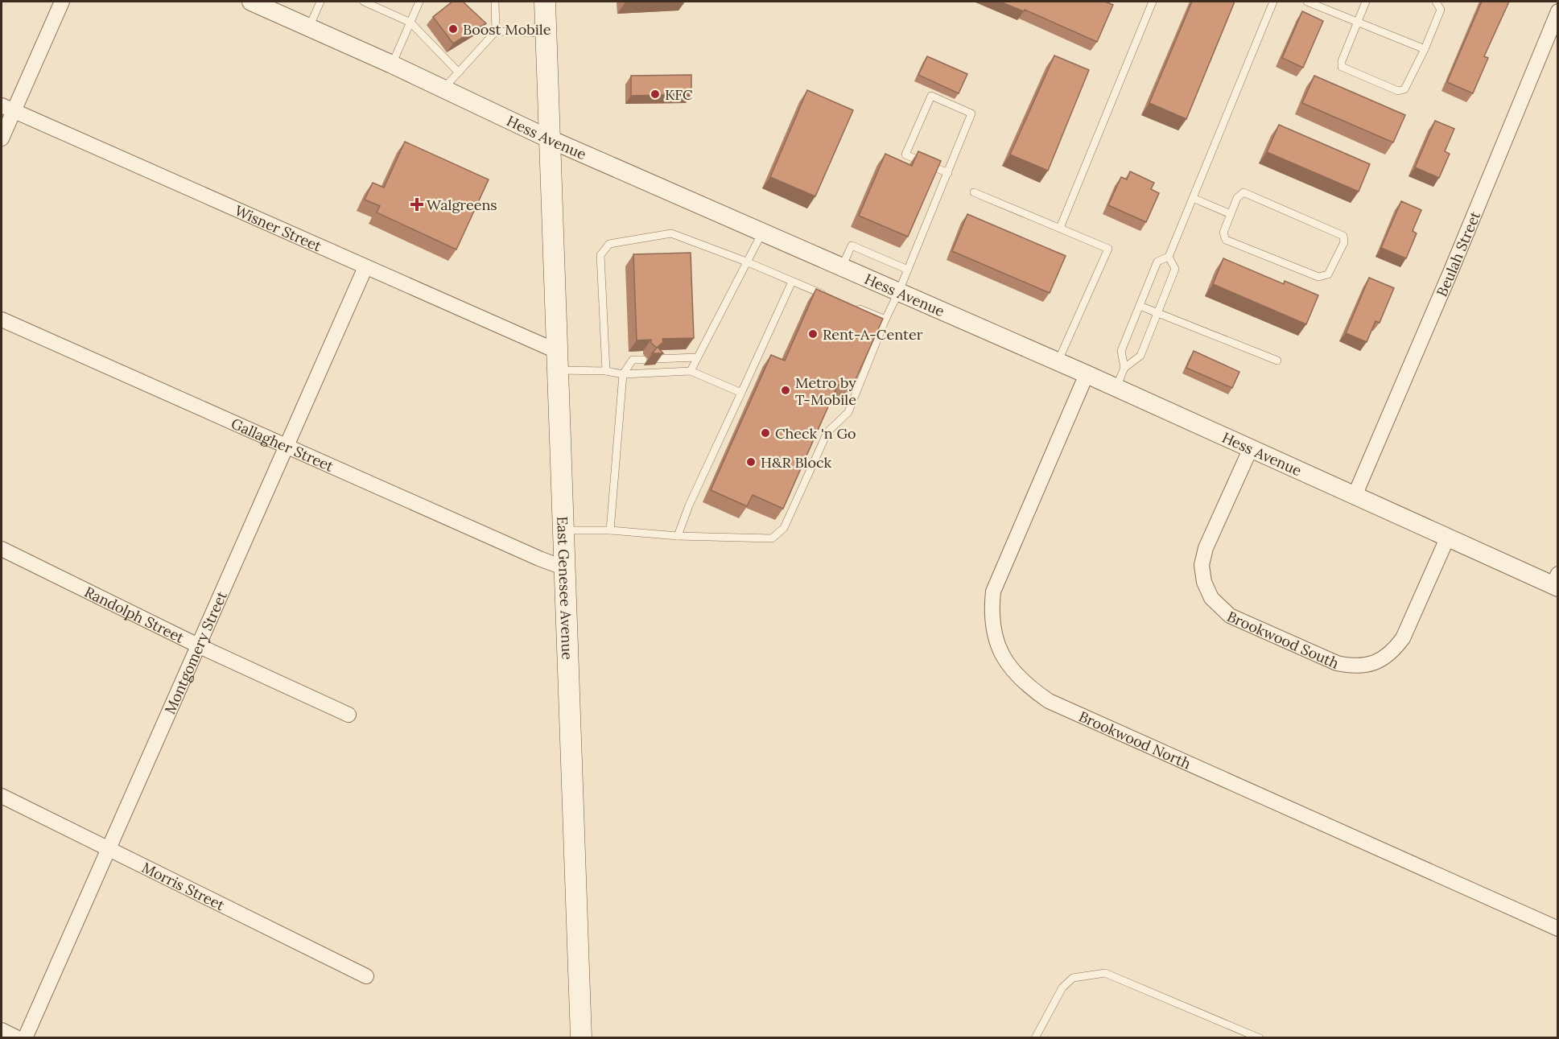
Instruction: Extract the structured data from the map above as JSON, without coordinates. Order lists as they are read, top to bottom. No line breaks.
{"streets":{"main road":["East Genesee Avenue"],"street":["Hess Avenue","Wisner Street","Beulah Street","Gallagher Street","Randolph Street","Brookwood South","Montgomery Street","Brookwood North","Morris Street"]},"crossings":[["Hess Avenue","Beulah Street"],["Hess Avenue","East Genesee Avenue"],["Hess Avenue","Brookwood South"],["Hess Avenue","Brookwood North"],["Wisner Street","East Genesee Avenue"],["Wisner Street","Montgomery Street"],["Gallagher Street","East Genesee Avenue"],["Gallagher Street","Montgomery Street"],["Randolph Street","Montgomery Street"],["Montgomery Street","Morris Street"]],"places":{"other":["Boost Mobile","KFC","Rent-A-Center","Metro by T-Mobile","Check 'n Go","H&R Block"],"health":["Walgreens"]}}
